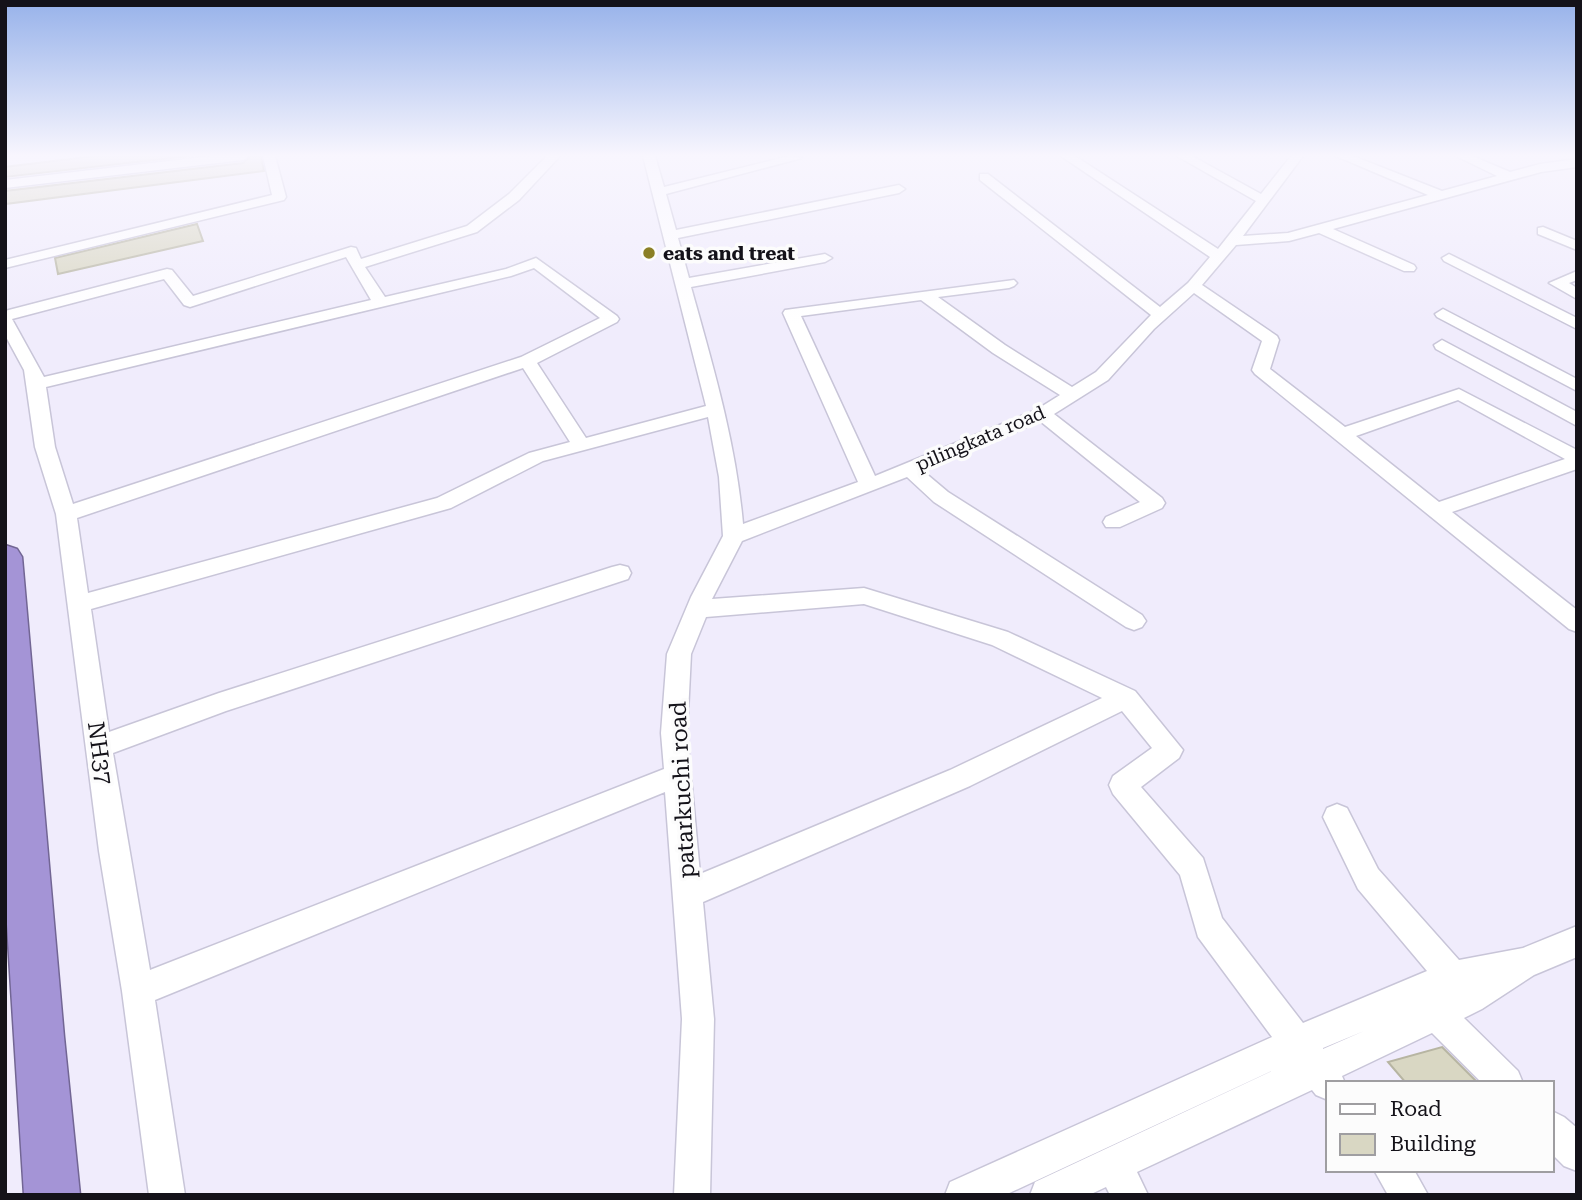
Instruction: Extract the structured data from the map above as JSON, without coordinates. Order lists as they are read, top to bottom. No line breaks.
{"streets":{"street":["pilingkata road","NH37","patarkuchi road"]},"crossings":[["pilingkata road","patarkuchi road"]],"places":["eats and treat"],"legend":["Road","Building"]}
